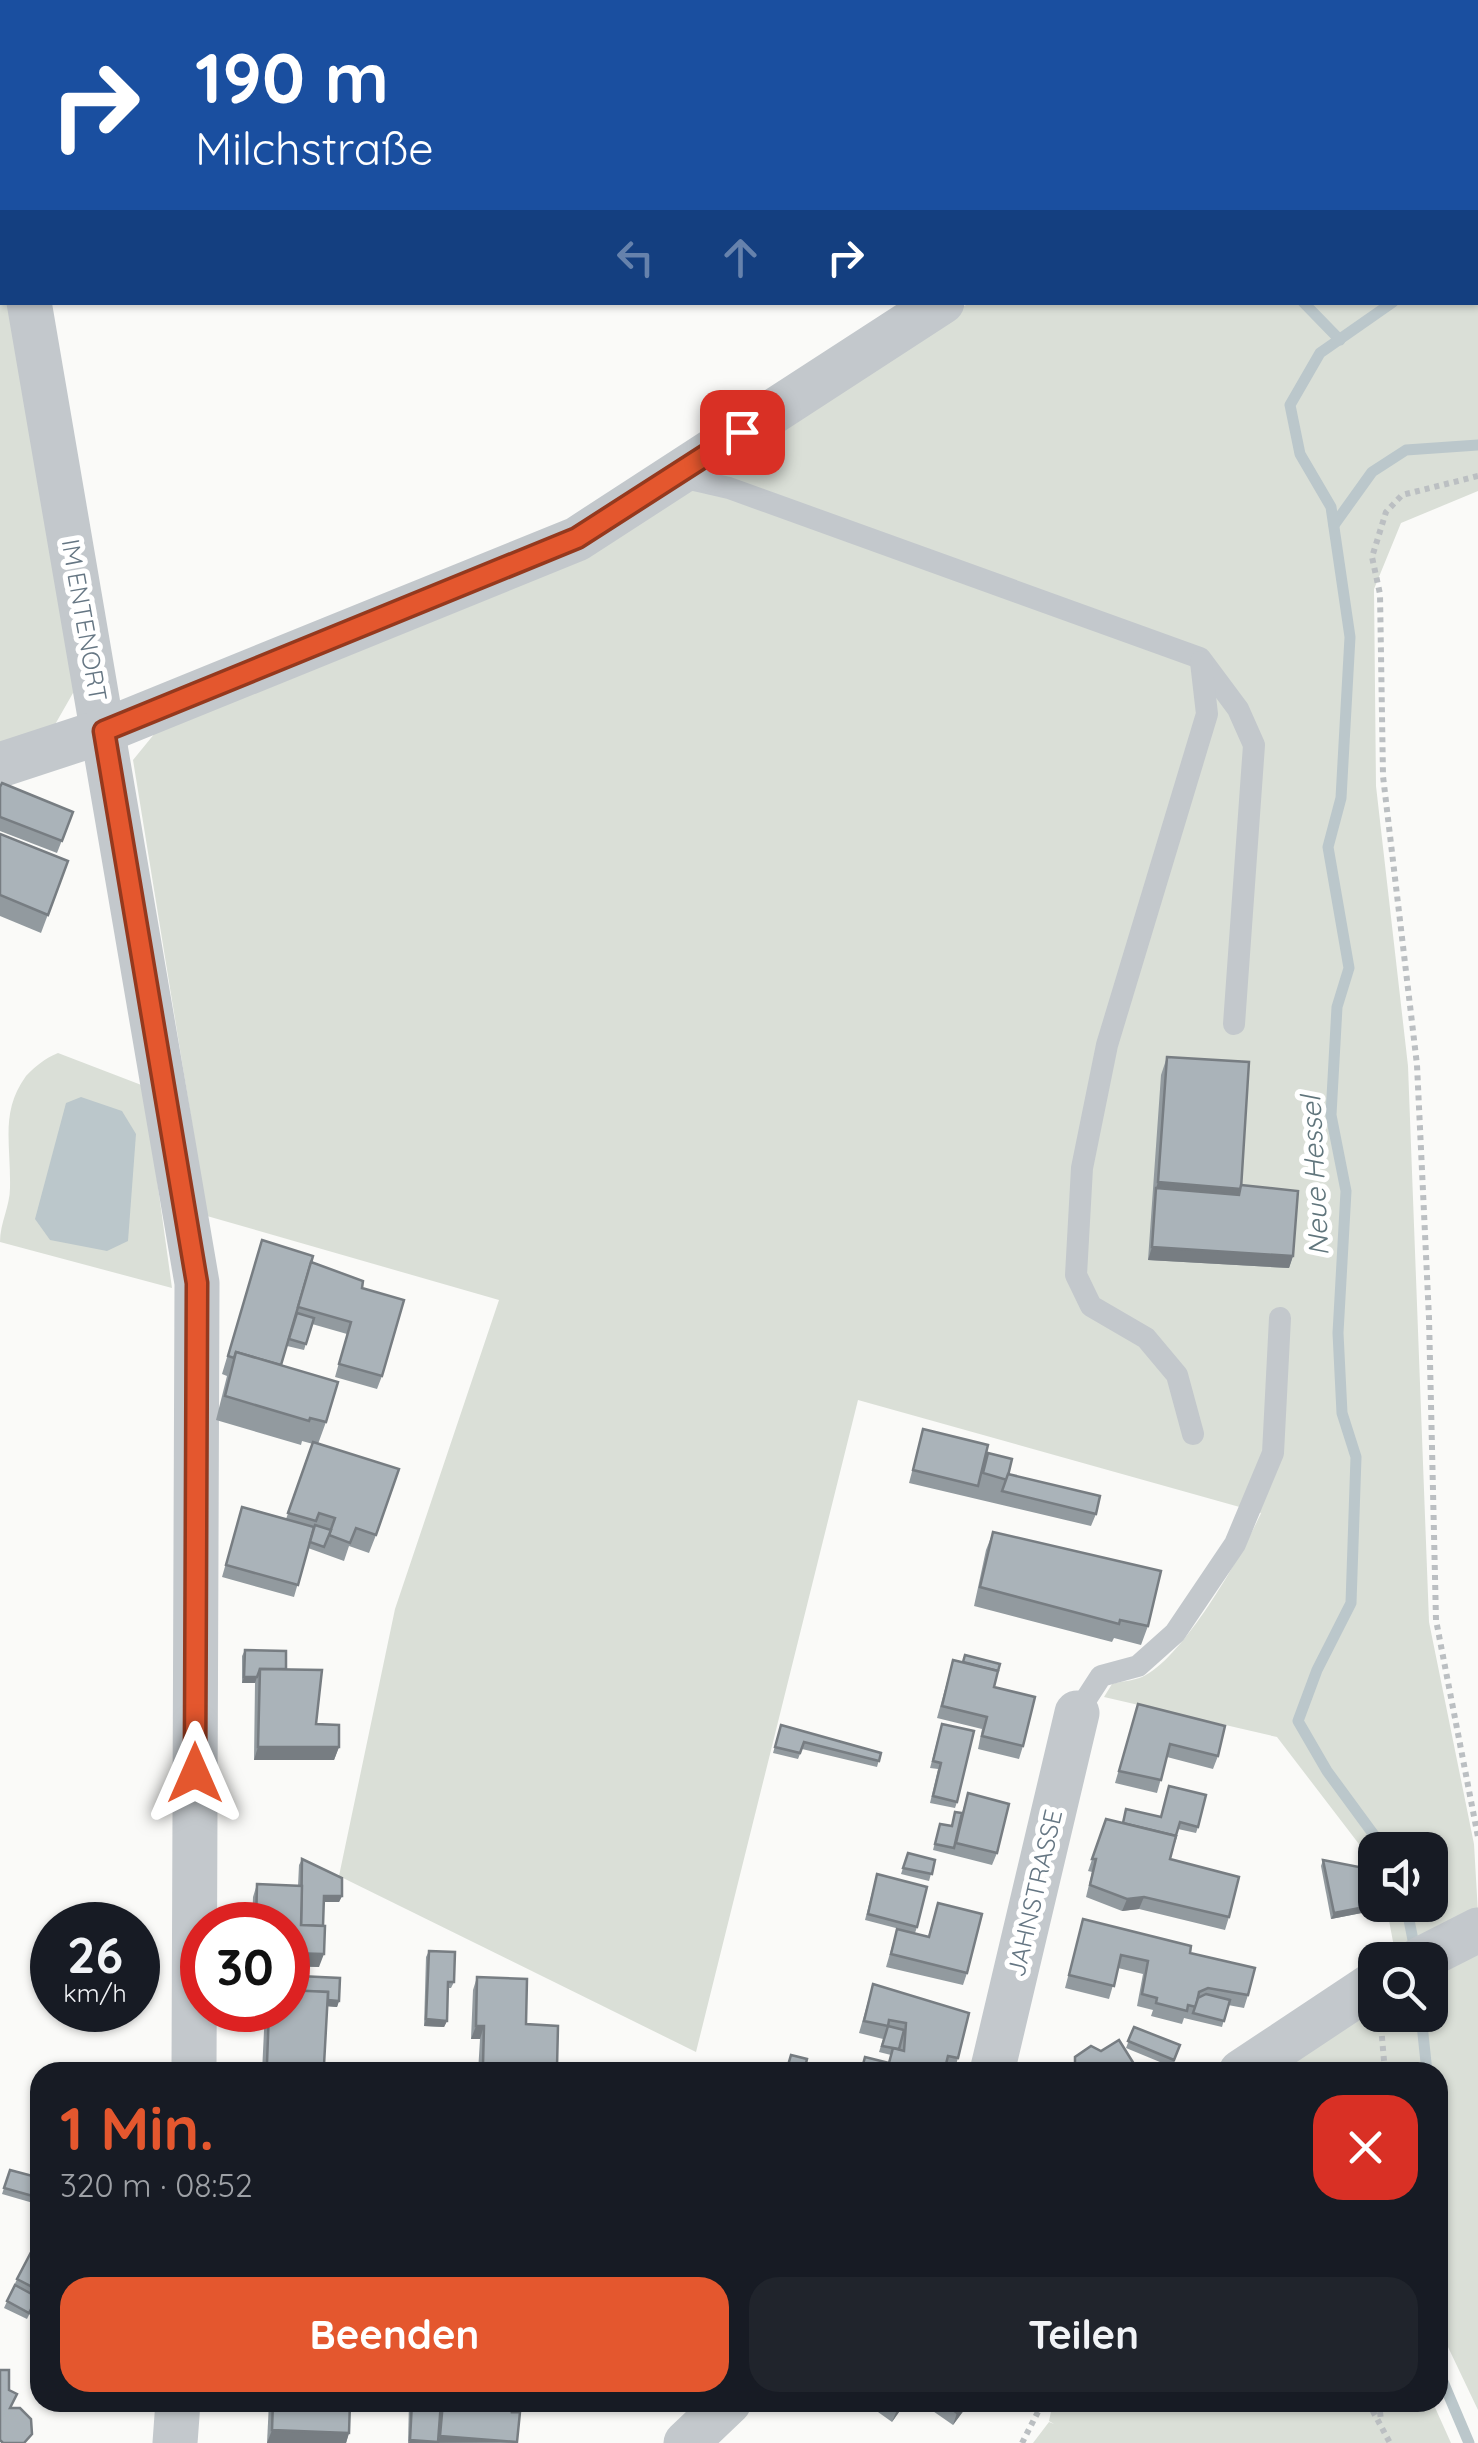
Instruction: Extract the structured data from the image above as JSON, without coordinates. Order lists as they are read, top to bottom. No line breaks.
{"streets":{"street":["IM ENTENORT","JAHNSTRASSE"]},"water":["Neue Hessel"],"page":{"turn":["190 m","Milchstraße"],"speed":"26 km/h","limit":"30","heading":["1 Min.","320 m · 08:52"],"buttons":["Beenden","Teilen"]}}
